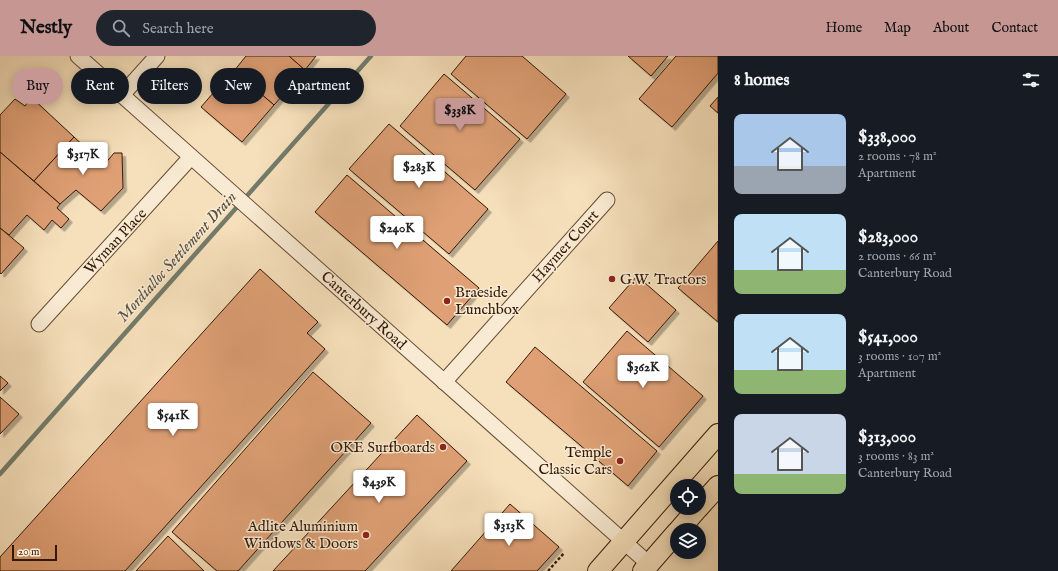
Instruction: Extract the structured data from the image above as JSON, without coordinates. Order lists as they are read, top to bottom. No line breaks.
{"streets":{"street":["Wyman Place","Haymer Court","Canterbury Road"]},"crossings":[["Wyman Place","Canterbury Road"],["Haymer Court","Canterbury Road"]],"water":["Mordialloc Settlement Drain"],"places":["G.W. Tractors","Braeside Lunchbox","OKE Surfboards","Temple Classic Cars","Adlite Aluminium Windows & Doors"],"scale_bar":"20 m","page":{"header":"Nestly","search":"Search here","nav":["Home","Map","About","Contact"],"heading":"8 homes","chip":["Buy","Rent","Filters","New","Apartment"],"price":["$338K","$317K","$283K","$240K","$362K","$541K","$439K","$313K"],"list":[{"name":"$338,000","note":"2 rooms · 78 m² · Apartment"},{"name":"$283,000","note":"2 rooms · 66 m² · Canterbury Road"},{"name":"$541,000","note":"3 rooms · 107 m² · Apartment"},{"name":"$313,000","note":"3 rooms · 83 m² · Canterbury Road"}],"scale":"20 m"}}
